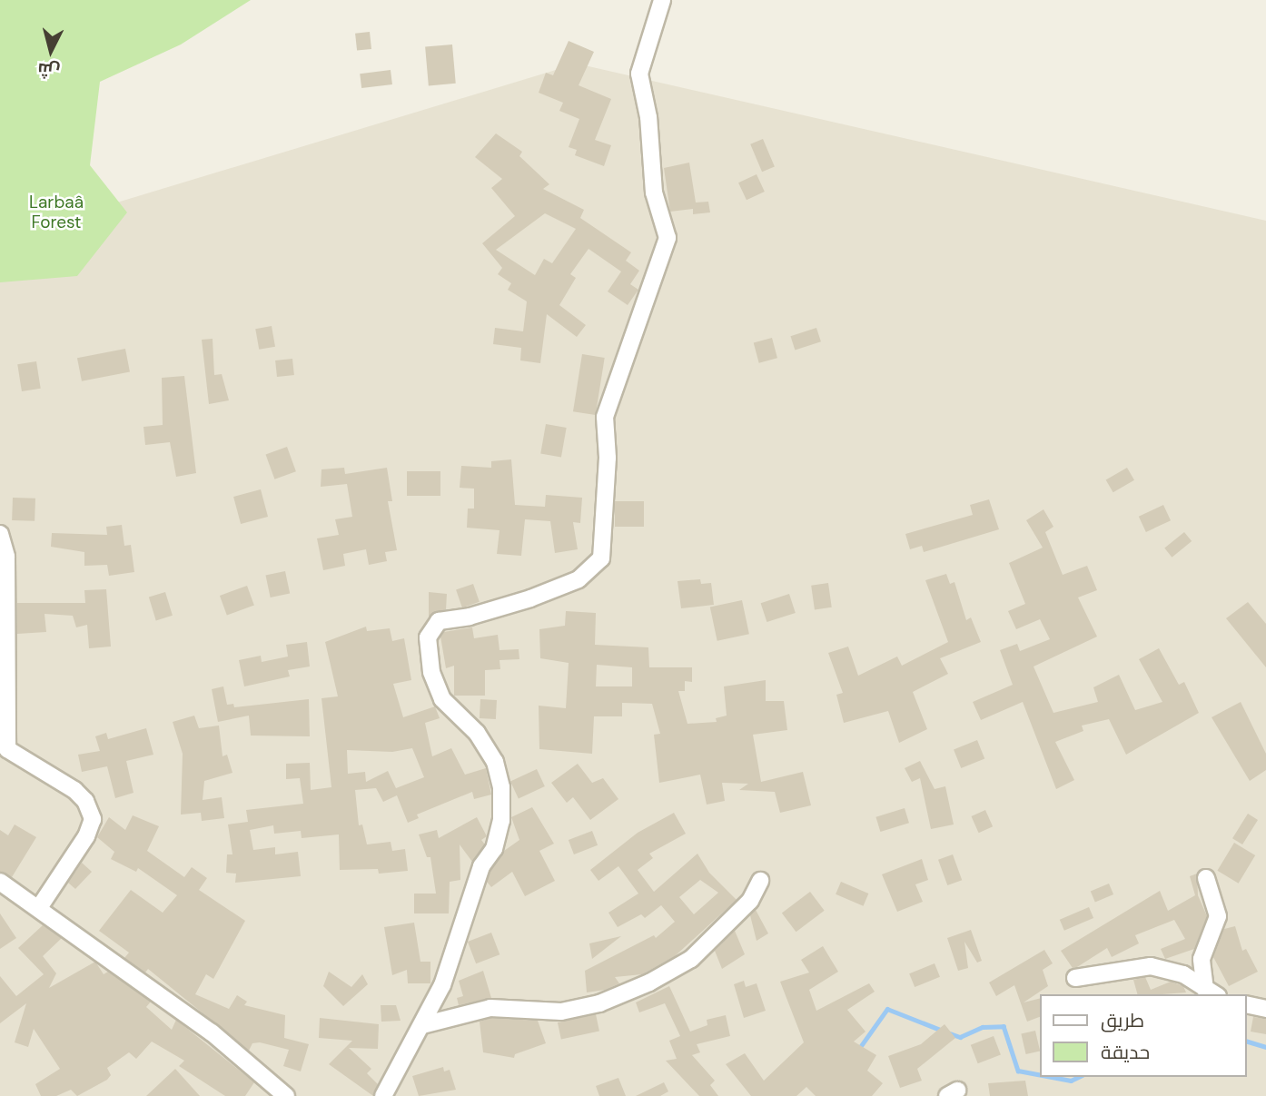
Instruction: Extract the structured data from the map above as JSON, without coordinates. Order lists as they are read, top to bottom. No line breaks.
{"parks":["Larbaâ Forest"],"legend":["طريق","حديقة"],"north":"bottom"}
